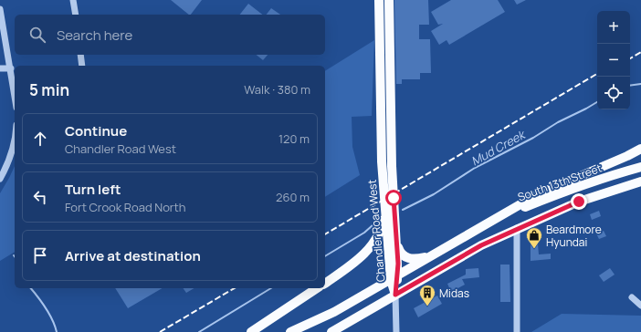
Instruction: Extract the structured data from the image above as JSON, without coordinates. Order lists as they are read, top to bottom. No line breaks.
{"streets":{"main road":["South 13th Street","Chandler Road West"]},"water":["Mud Creek"],"places":{"shop":["Beardmore Hyundai"],"building":["Midas"]},"page":{"map_buttons":["+","−"],"search":"Search here","heading":["5 min","Walk · 380 m"],"list":[["Continue","Chandler Road West","120 m"],["Turn left","Fort Crook Road North","260 m"],"Arrive at destination"]}}
